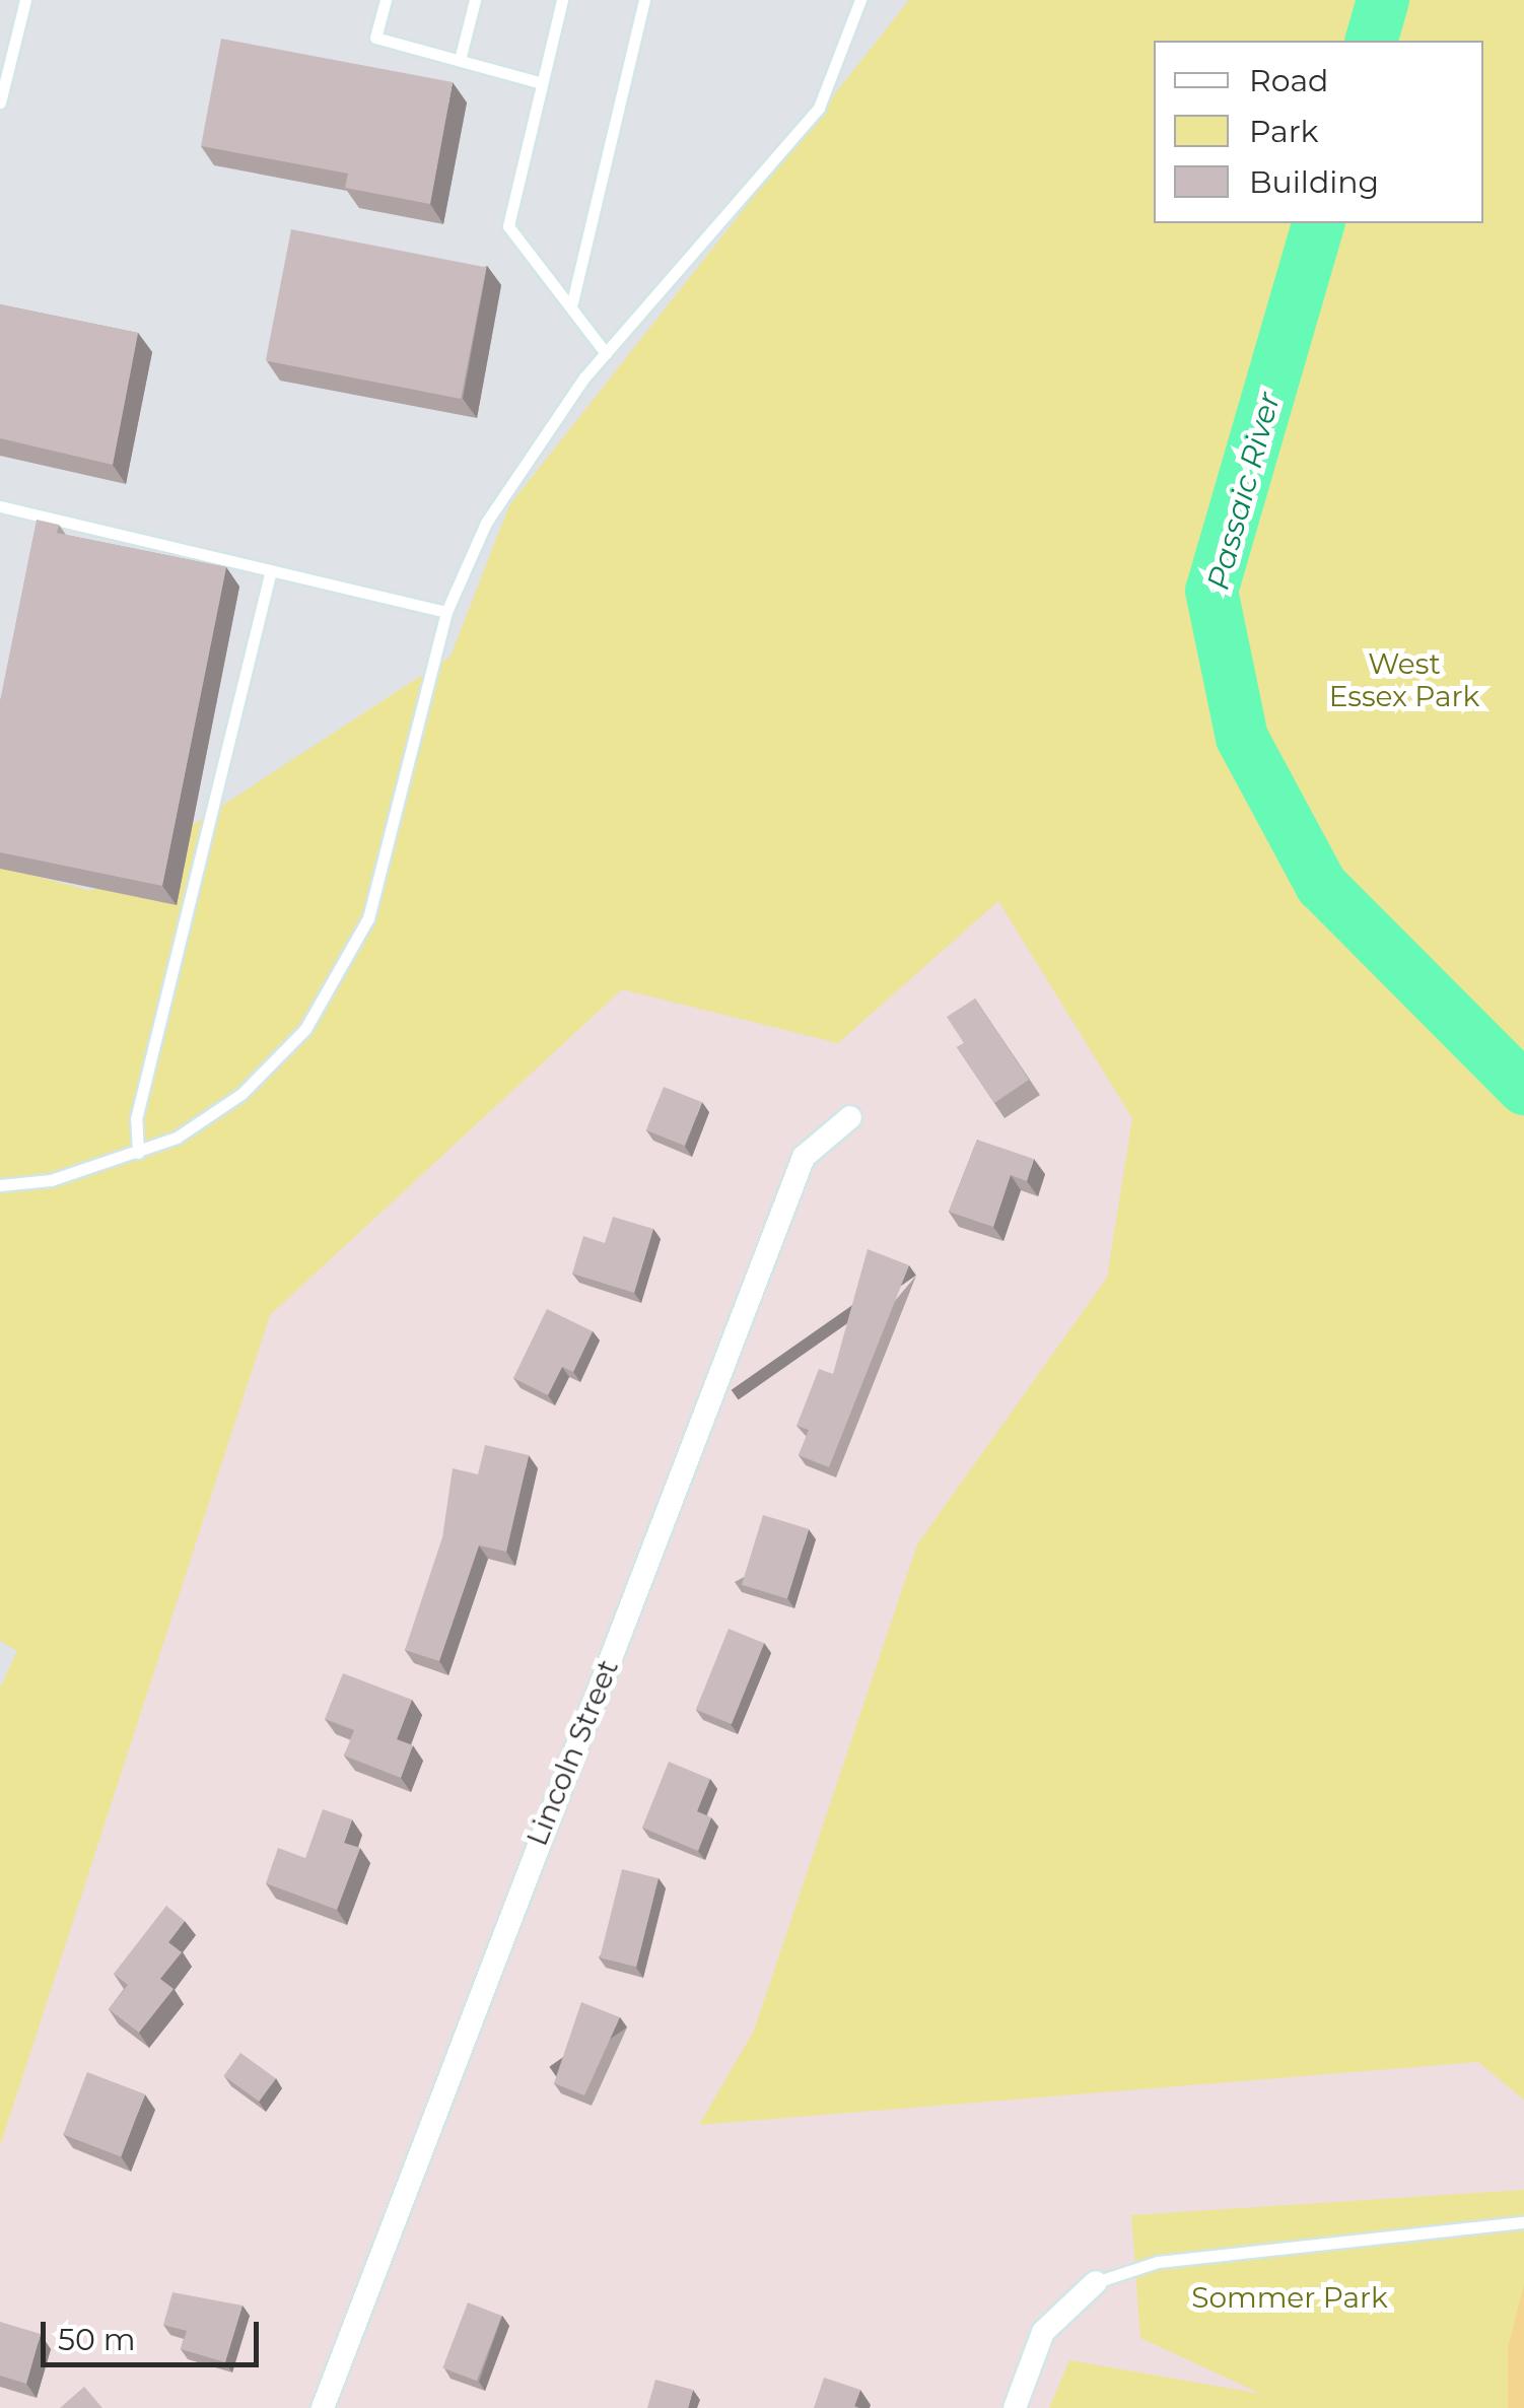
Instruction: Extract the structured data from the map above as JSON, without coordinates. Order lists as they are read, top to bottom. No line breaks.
{"streets":{"street":["Lincoln Street"]},"water":["Passaic River"],"parks":["West Essex Park","Sommer Park"],"legend":["Road","Park","Building"],"scale_bar":"50 m"}
